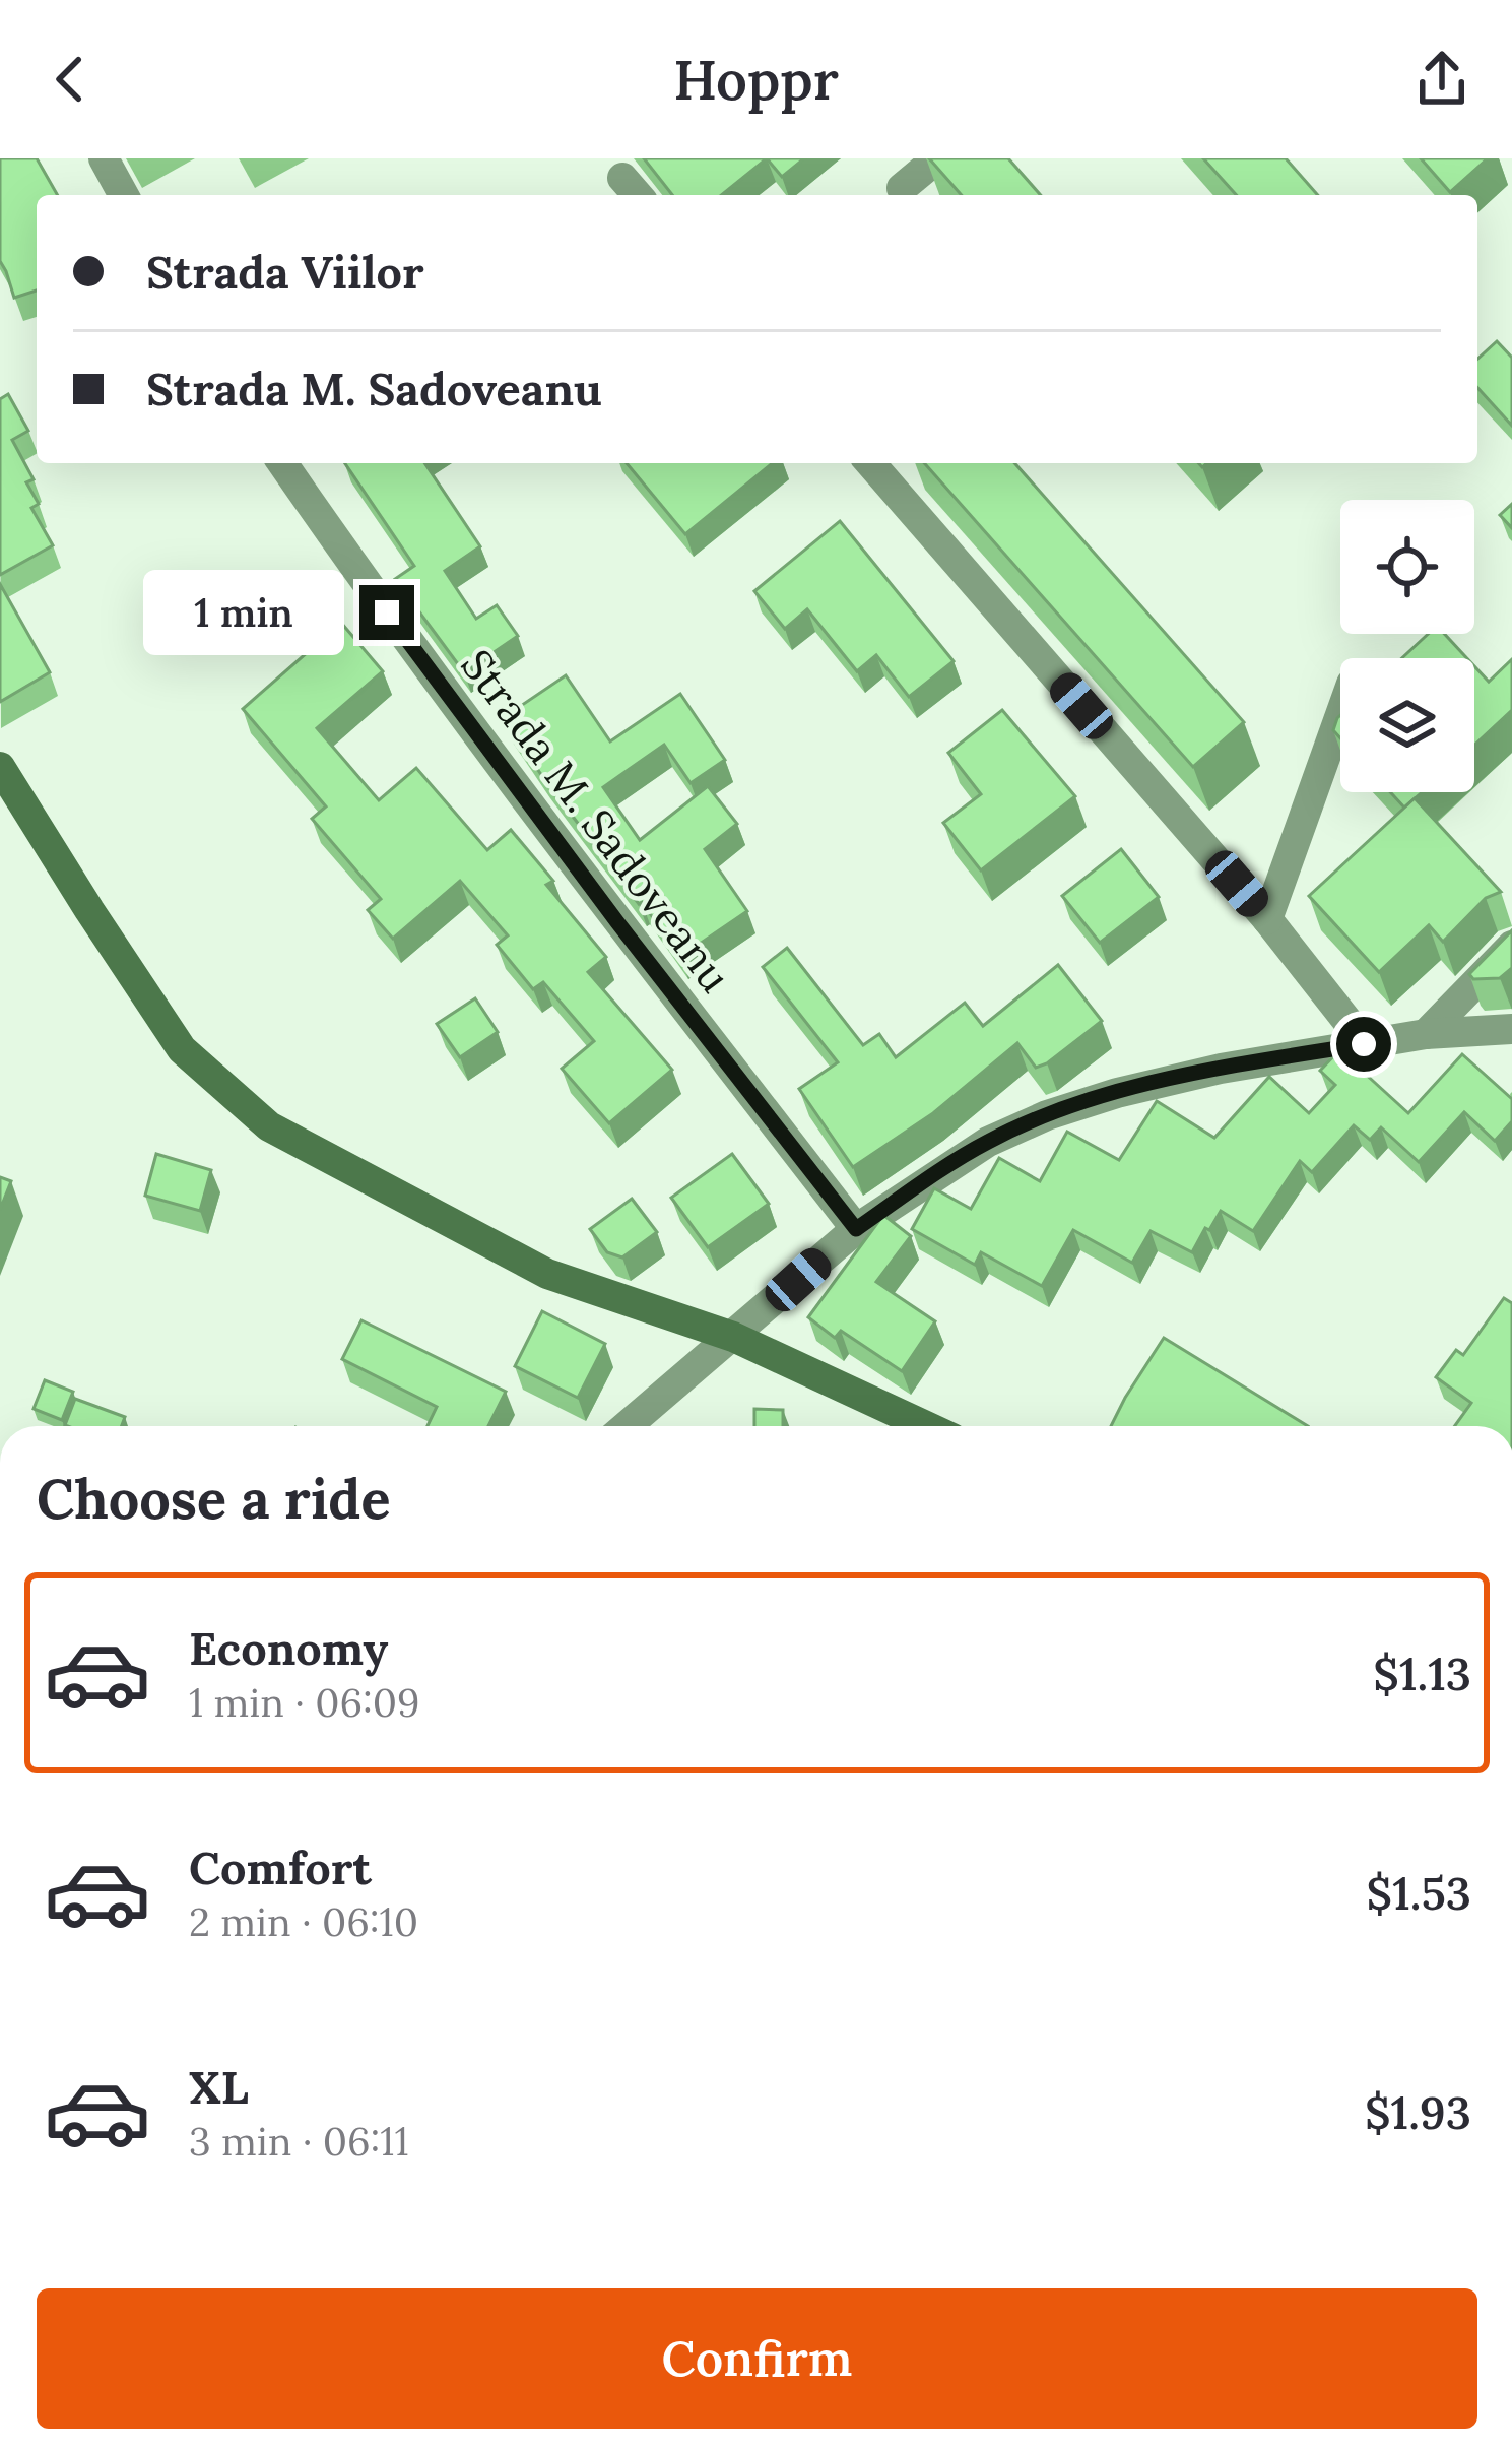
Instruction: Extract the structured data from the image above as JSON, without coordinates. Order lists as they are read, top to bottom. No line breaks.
{"streets":{"street":["Strada M. Sadoveanu"]},"page":{"header":"Hoppr","banner":["Strada Viilor","Strada M. Sadoveanu"],"bubble":"1 min","heading":"Choose a ride","list":[{"name":"Economy","note":"1 min · 06:09","value":"$1.13"},{"name":"Comfort","note":"2 min · 06:10","value":"$1.53"},{"name":"XL","note":"3 min · 06:11","value":"$1.93"}],"buttons":"Confirm"}}
